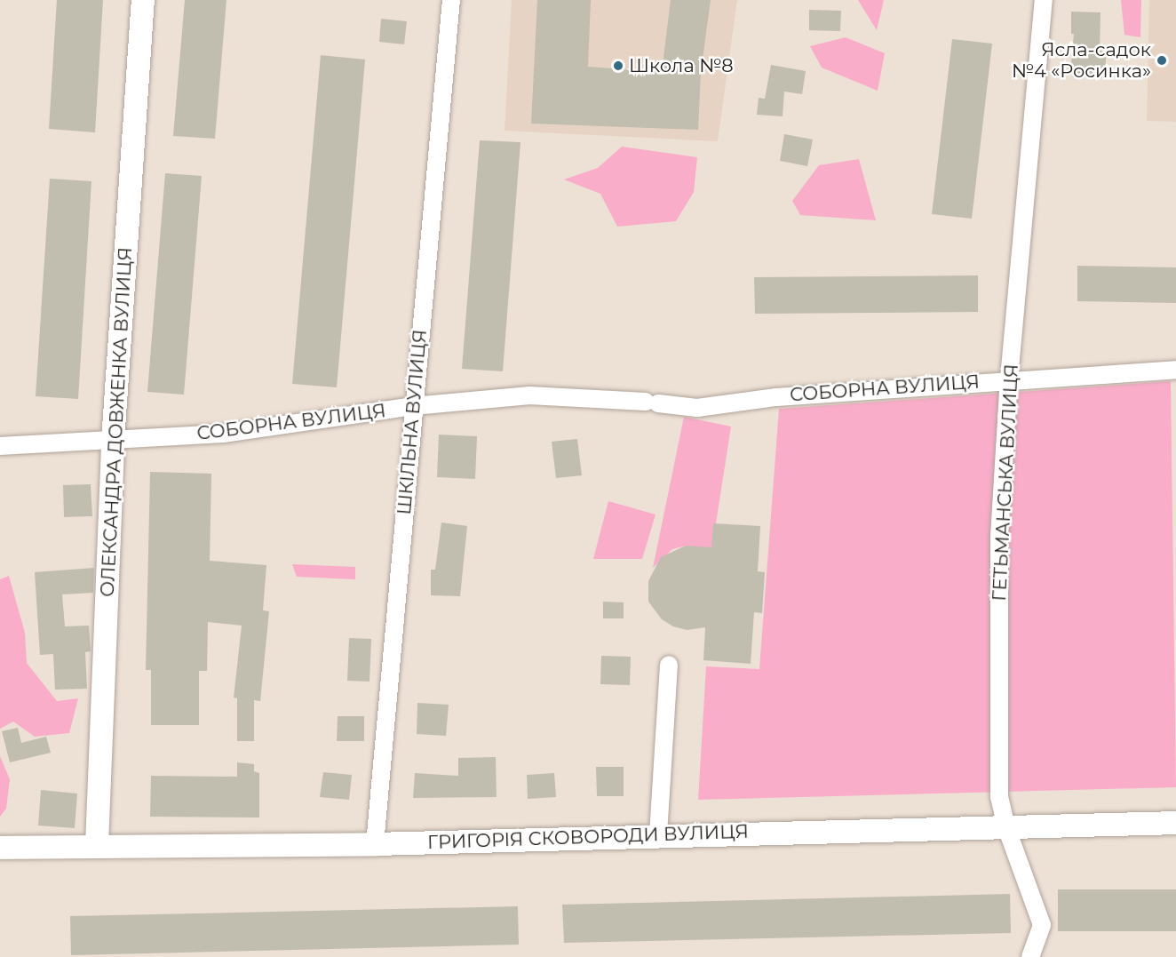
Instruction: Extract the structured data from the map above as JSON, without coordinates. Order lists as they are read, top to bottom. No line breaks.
{"streets":{"street":["СОБОРНА ВУЛИЦЯ","ОЛЕКСАНДРА ДОВЖЕНКА ВУЛИЦЯ","ШКІЛЬНА ВУЛИЦЯ","ГЕТЬМАНСЬКА ВУЛИЦЯ","ГРИГОРІЯ СКОВОРОДИ ВУЛИЦЯ"]},"crossings":[["СОБОРНА ВУЛИЦЯ","ОЛЕКСАНДРА ДОВЖЕНКА ВУЛИЦЯ"],["СОБОРНА ВУЛИЦЯ","ШКІЛЬНА ВУЛИЦЯ"],["СОБОРНА ВУЛИЦЯ","ГЕТЬМАНСЬКА ВУЛИЦЯ"],["ОЛЕКСАНДРА ДОВЖЕНКА ВУЛИЦЯ","ГРИГОРІЯ СКОВОРОДИ ВУЛИЦЯ"],["ШКІЛЬНА ВУЛИЦЯ","ГРИГОРІЯ СКОВОРОДИ ВУЛИЦЯ"],["ГЕТЬМАНСЬКА ВУЛИЦЯ","ГРИГОРІЯ СКОВОРОДИ ВУЛИЦЯ"]],"places":["Ясла-садок №4 «Росинка»","Школа №8"]}
